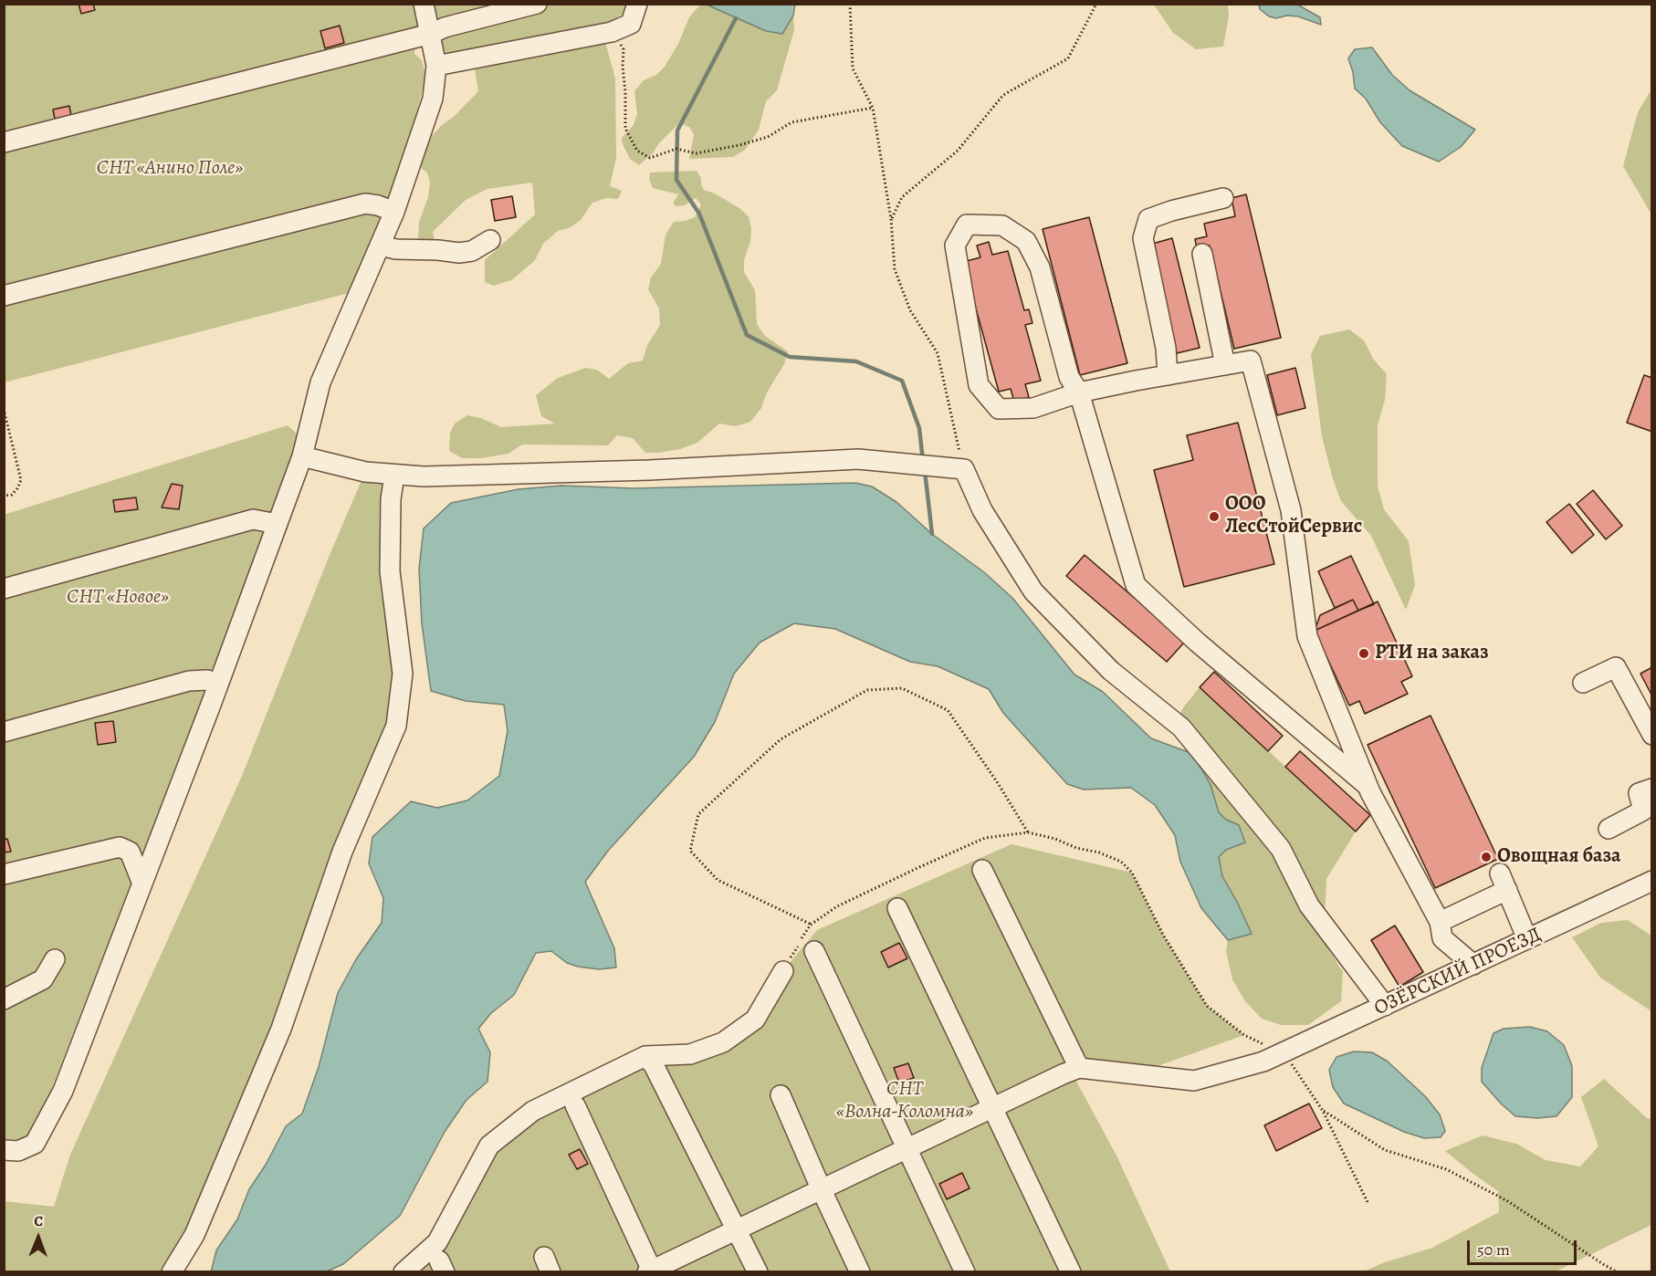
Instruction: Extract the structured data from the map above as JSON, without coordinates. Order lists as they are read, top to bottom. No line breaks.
{"streets":{"street":["ОЗЁРСКИЙ ПРОЕЗД"]},"parks":["СНТ «Анино Поле»","СНТ «Новое»","СНТ «Волна-Коломна»"],"places":["ООО ЛесСтойСервис","РТИ на заказ","Овощная база"],"scale_bar":"50 m","north":"top"}
